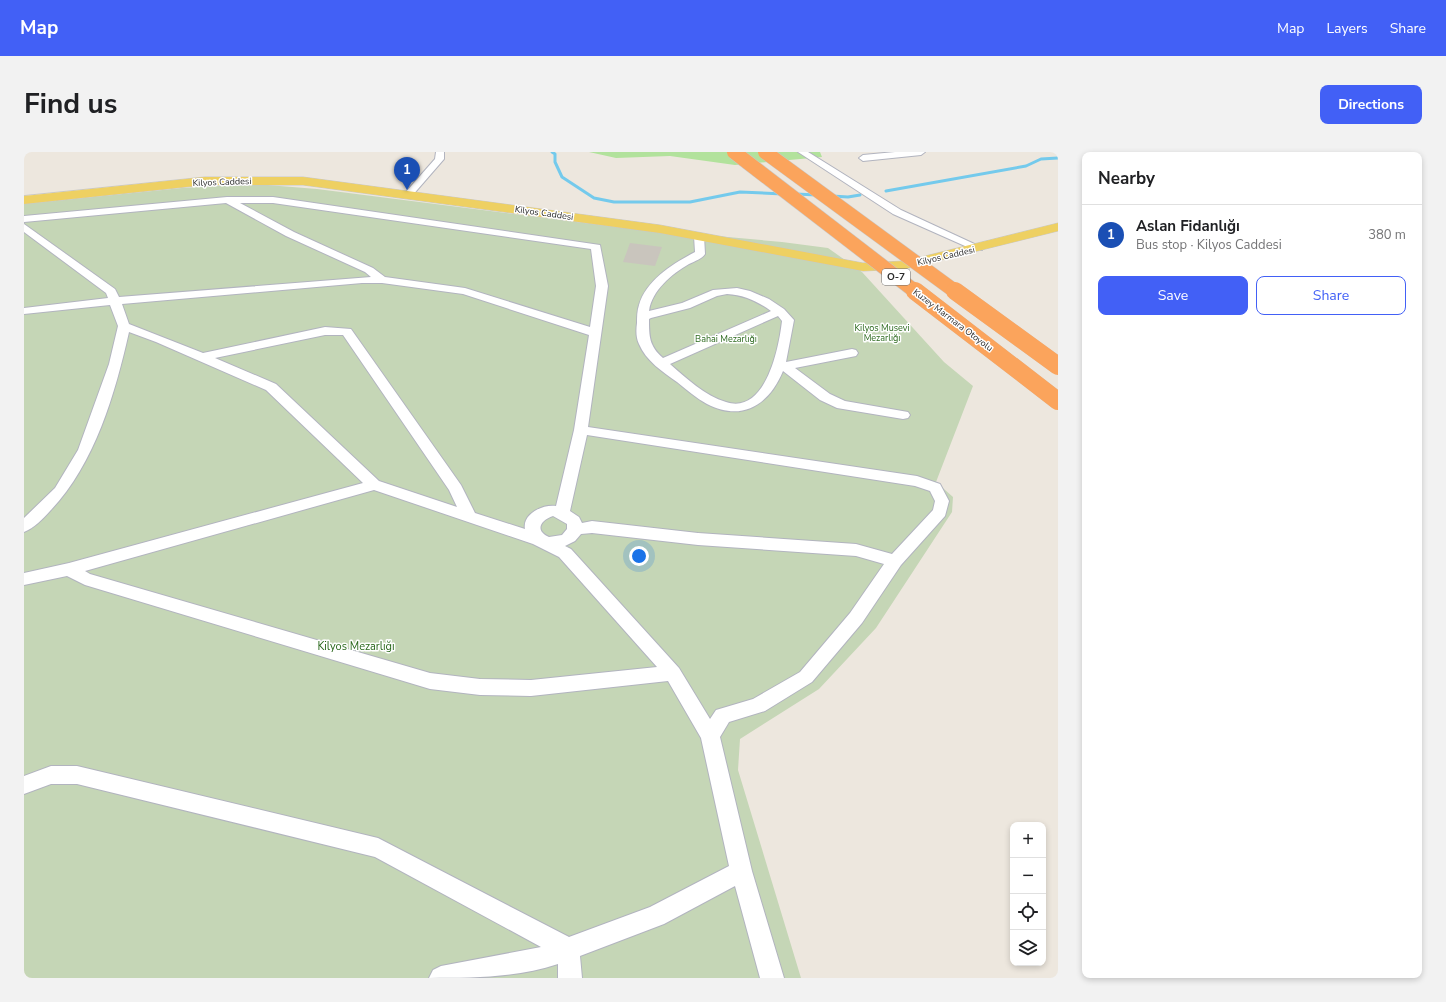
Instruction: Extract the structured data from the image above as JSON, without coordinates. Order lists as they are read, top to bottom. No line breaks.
{"streets":{"highway":["O-7","Kuzey Marmara Otoyolu"],"main road":["Kilyos Caddesi"]},"parks":["Kilyos Musevi Mezarlığı","Bahai Mezarlığı","Kilyos Mezarlığı"],"page":{"header":"Map","nav":["Map","Layers","Share"],"title":"Find us","buttons":["Directions",["Save","Share"]],"heading":"Nearby","pins":"1","list":[{"mark":"1","name":"Aslan Fidanlığı","note":"Bus stop · Kilyos Caddesi","value":"380 m"}],"map_buttons":["+","−"]}}
